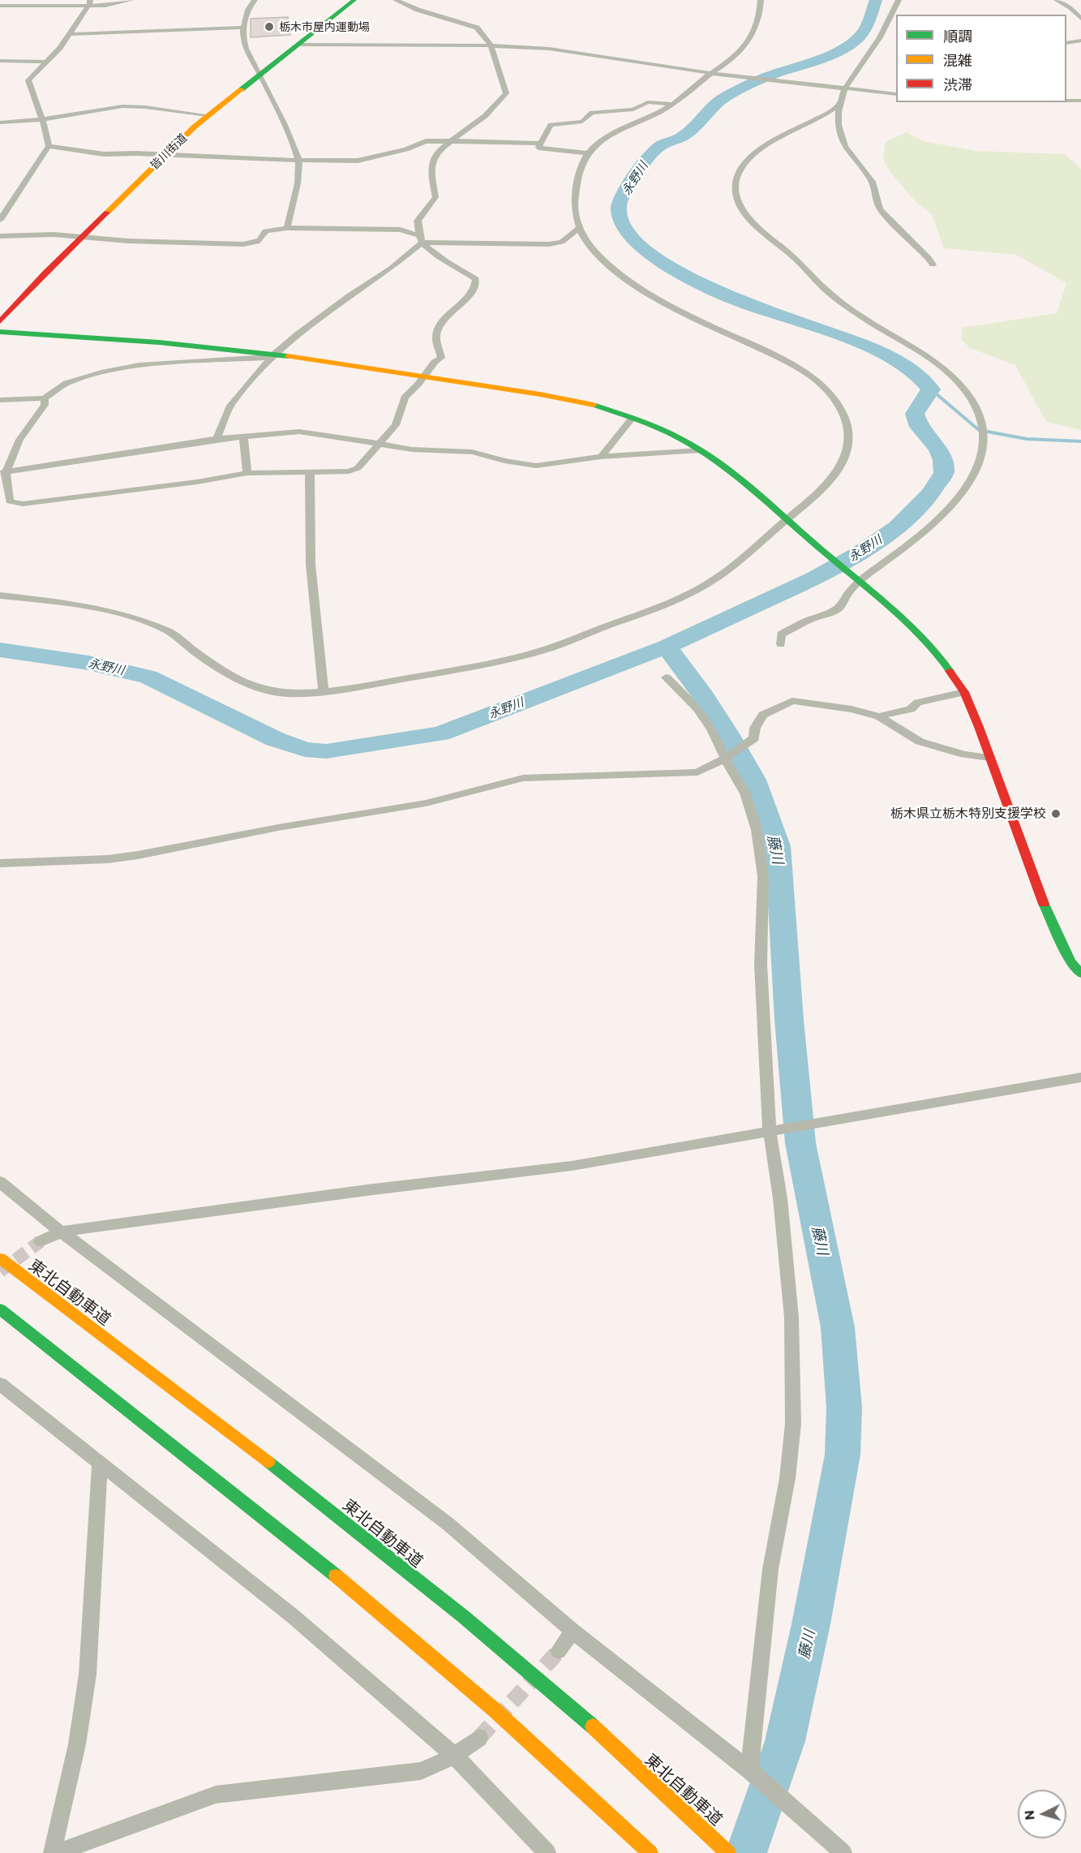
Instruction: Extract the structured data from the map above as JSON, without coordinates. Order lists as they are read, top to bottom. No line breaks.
{"streets":{"main road":["皆川街道","東北自動車道"]},"water":["永野川","藤川"],"places":["栃木市屋内運動場","栃木県立栃木特別支援学校"],"legend":["順調","混雑","渋滞"],"north":"left"}
